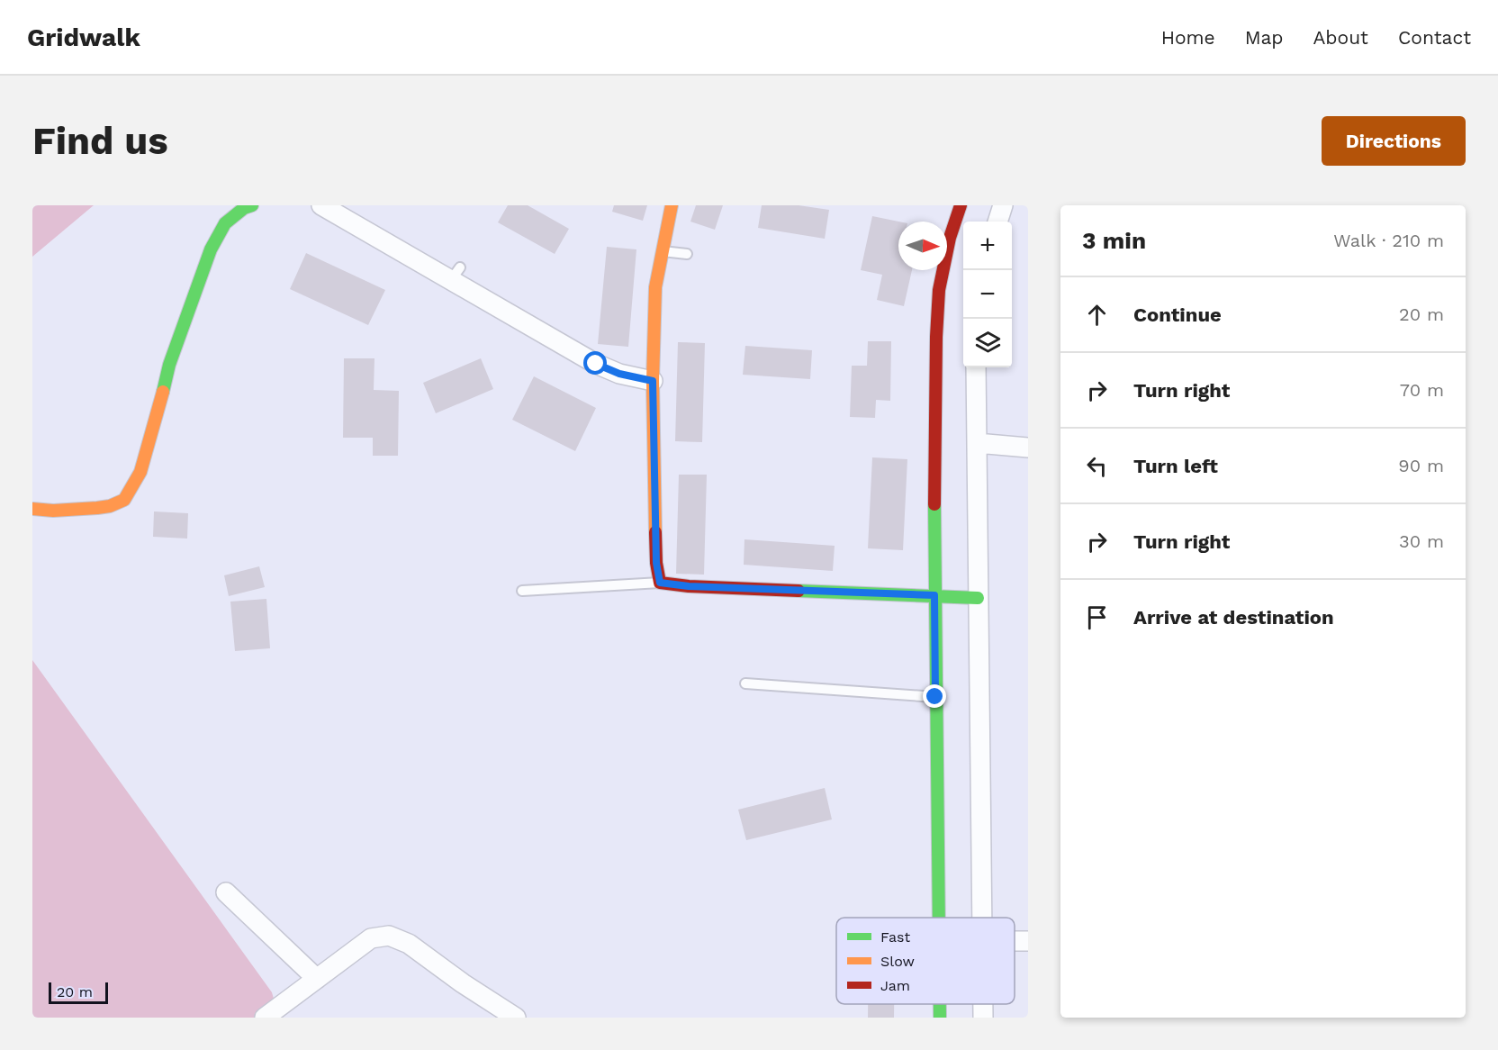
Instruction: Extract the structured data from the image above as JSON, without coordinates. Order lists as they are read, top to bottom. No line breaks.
{"legend":["Fast","Slow","Jam"],"scale_bar":"20 m","north":"right","page":{"header":"Gridwalk","nav":["Home","Map","About","Contact"],"buttons":"Directions","title":"Find us","heading":["3 min","Walk · 210 m"],"map_buttons":["+","−"],"list":[["Continue","20 m"],["Turn right","70 m"],["Turn left","90 m"],["Turn right","30 m"],"Arrive at destination"],"scale":"20 m"}}
